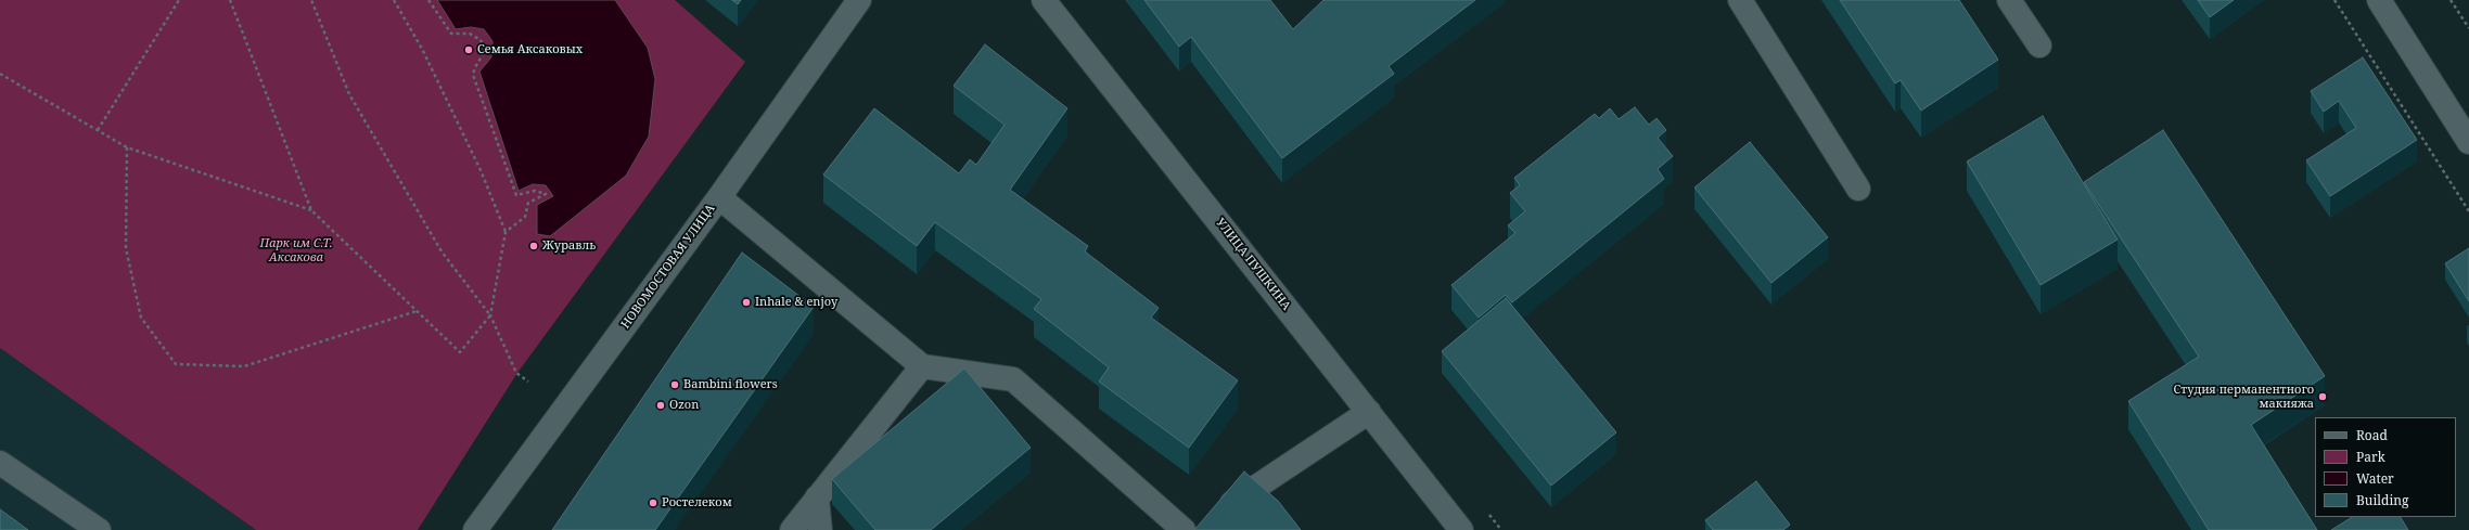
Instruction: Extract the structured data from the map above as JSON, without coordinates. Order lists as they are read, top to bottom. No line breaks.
{"streets":{"street":["УЛИЦА ПУШКИНА","НОВОМОСТОВАЯ УЛИЦА"]},"parks":["Парк им С.Т. Аксакова"],"places":["Семья Аксаковых","Журавль","Inhale & enjoy","Bambini flowers","Студия перманентного макияжа","Ozon","Ростелеком"],"legend":["Road","Park","Water","Building"]}
